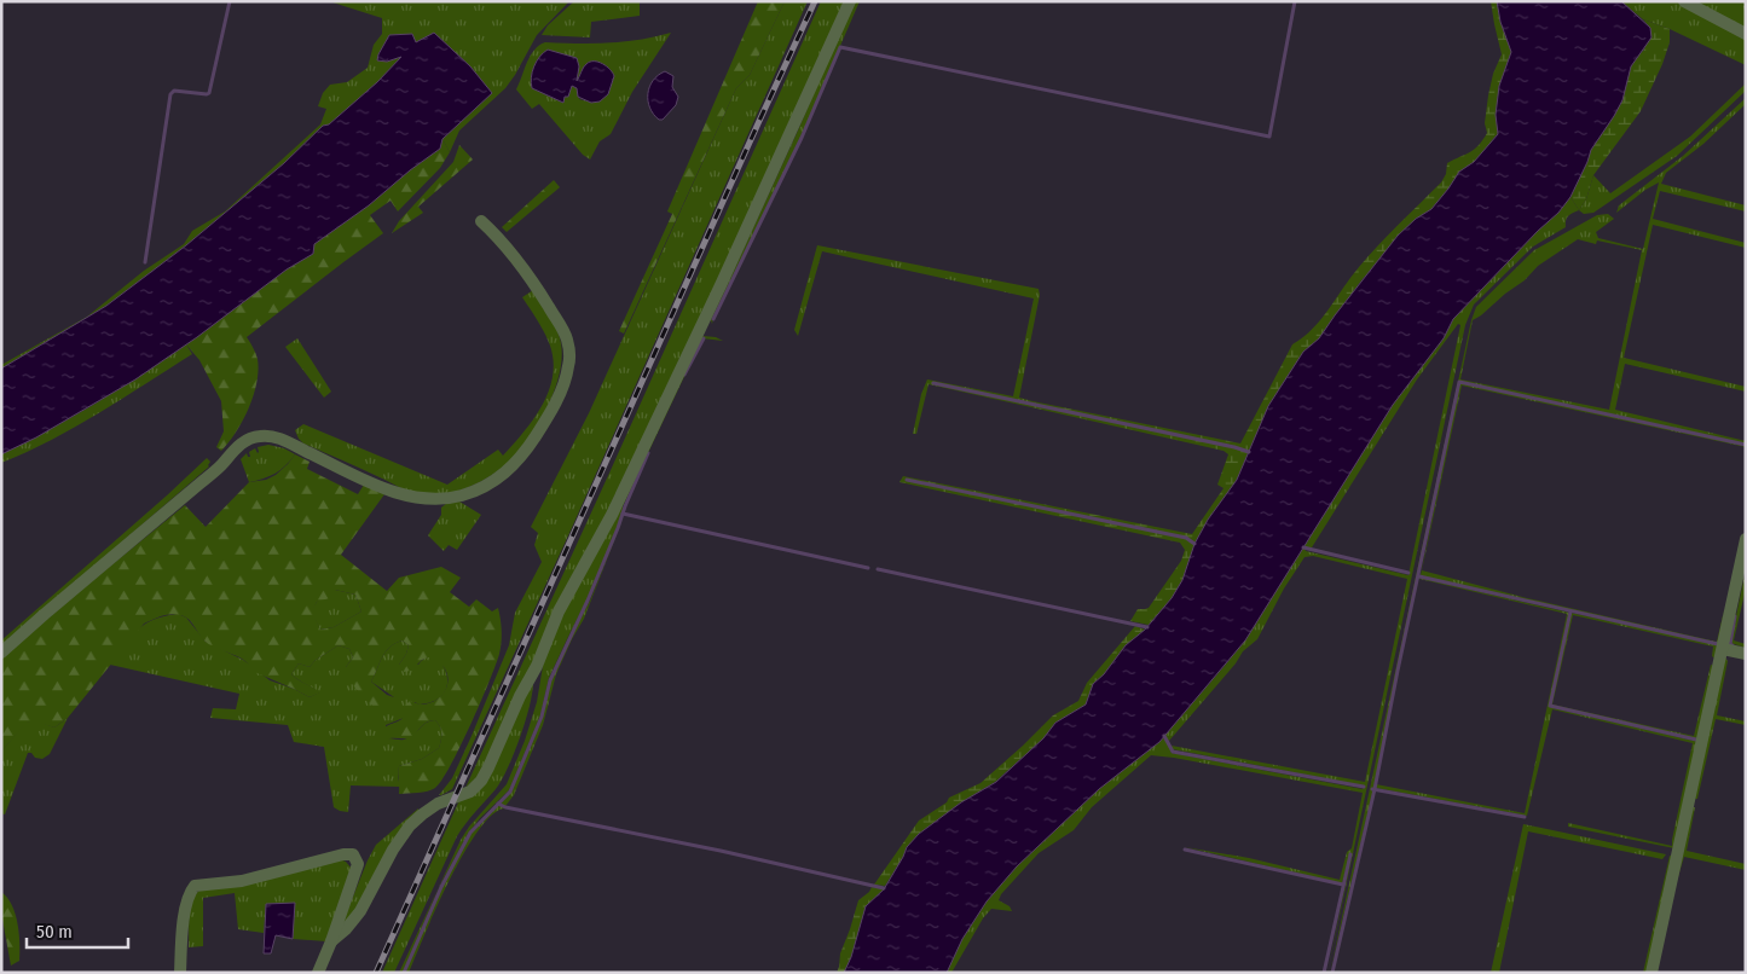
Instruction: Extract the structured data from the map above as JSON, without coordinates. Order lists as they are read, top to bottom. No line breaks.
{"scale_bar":"50 m"}
